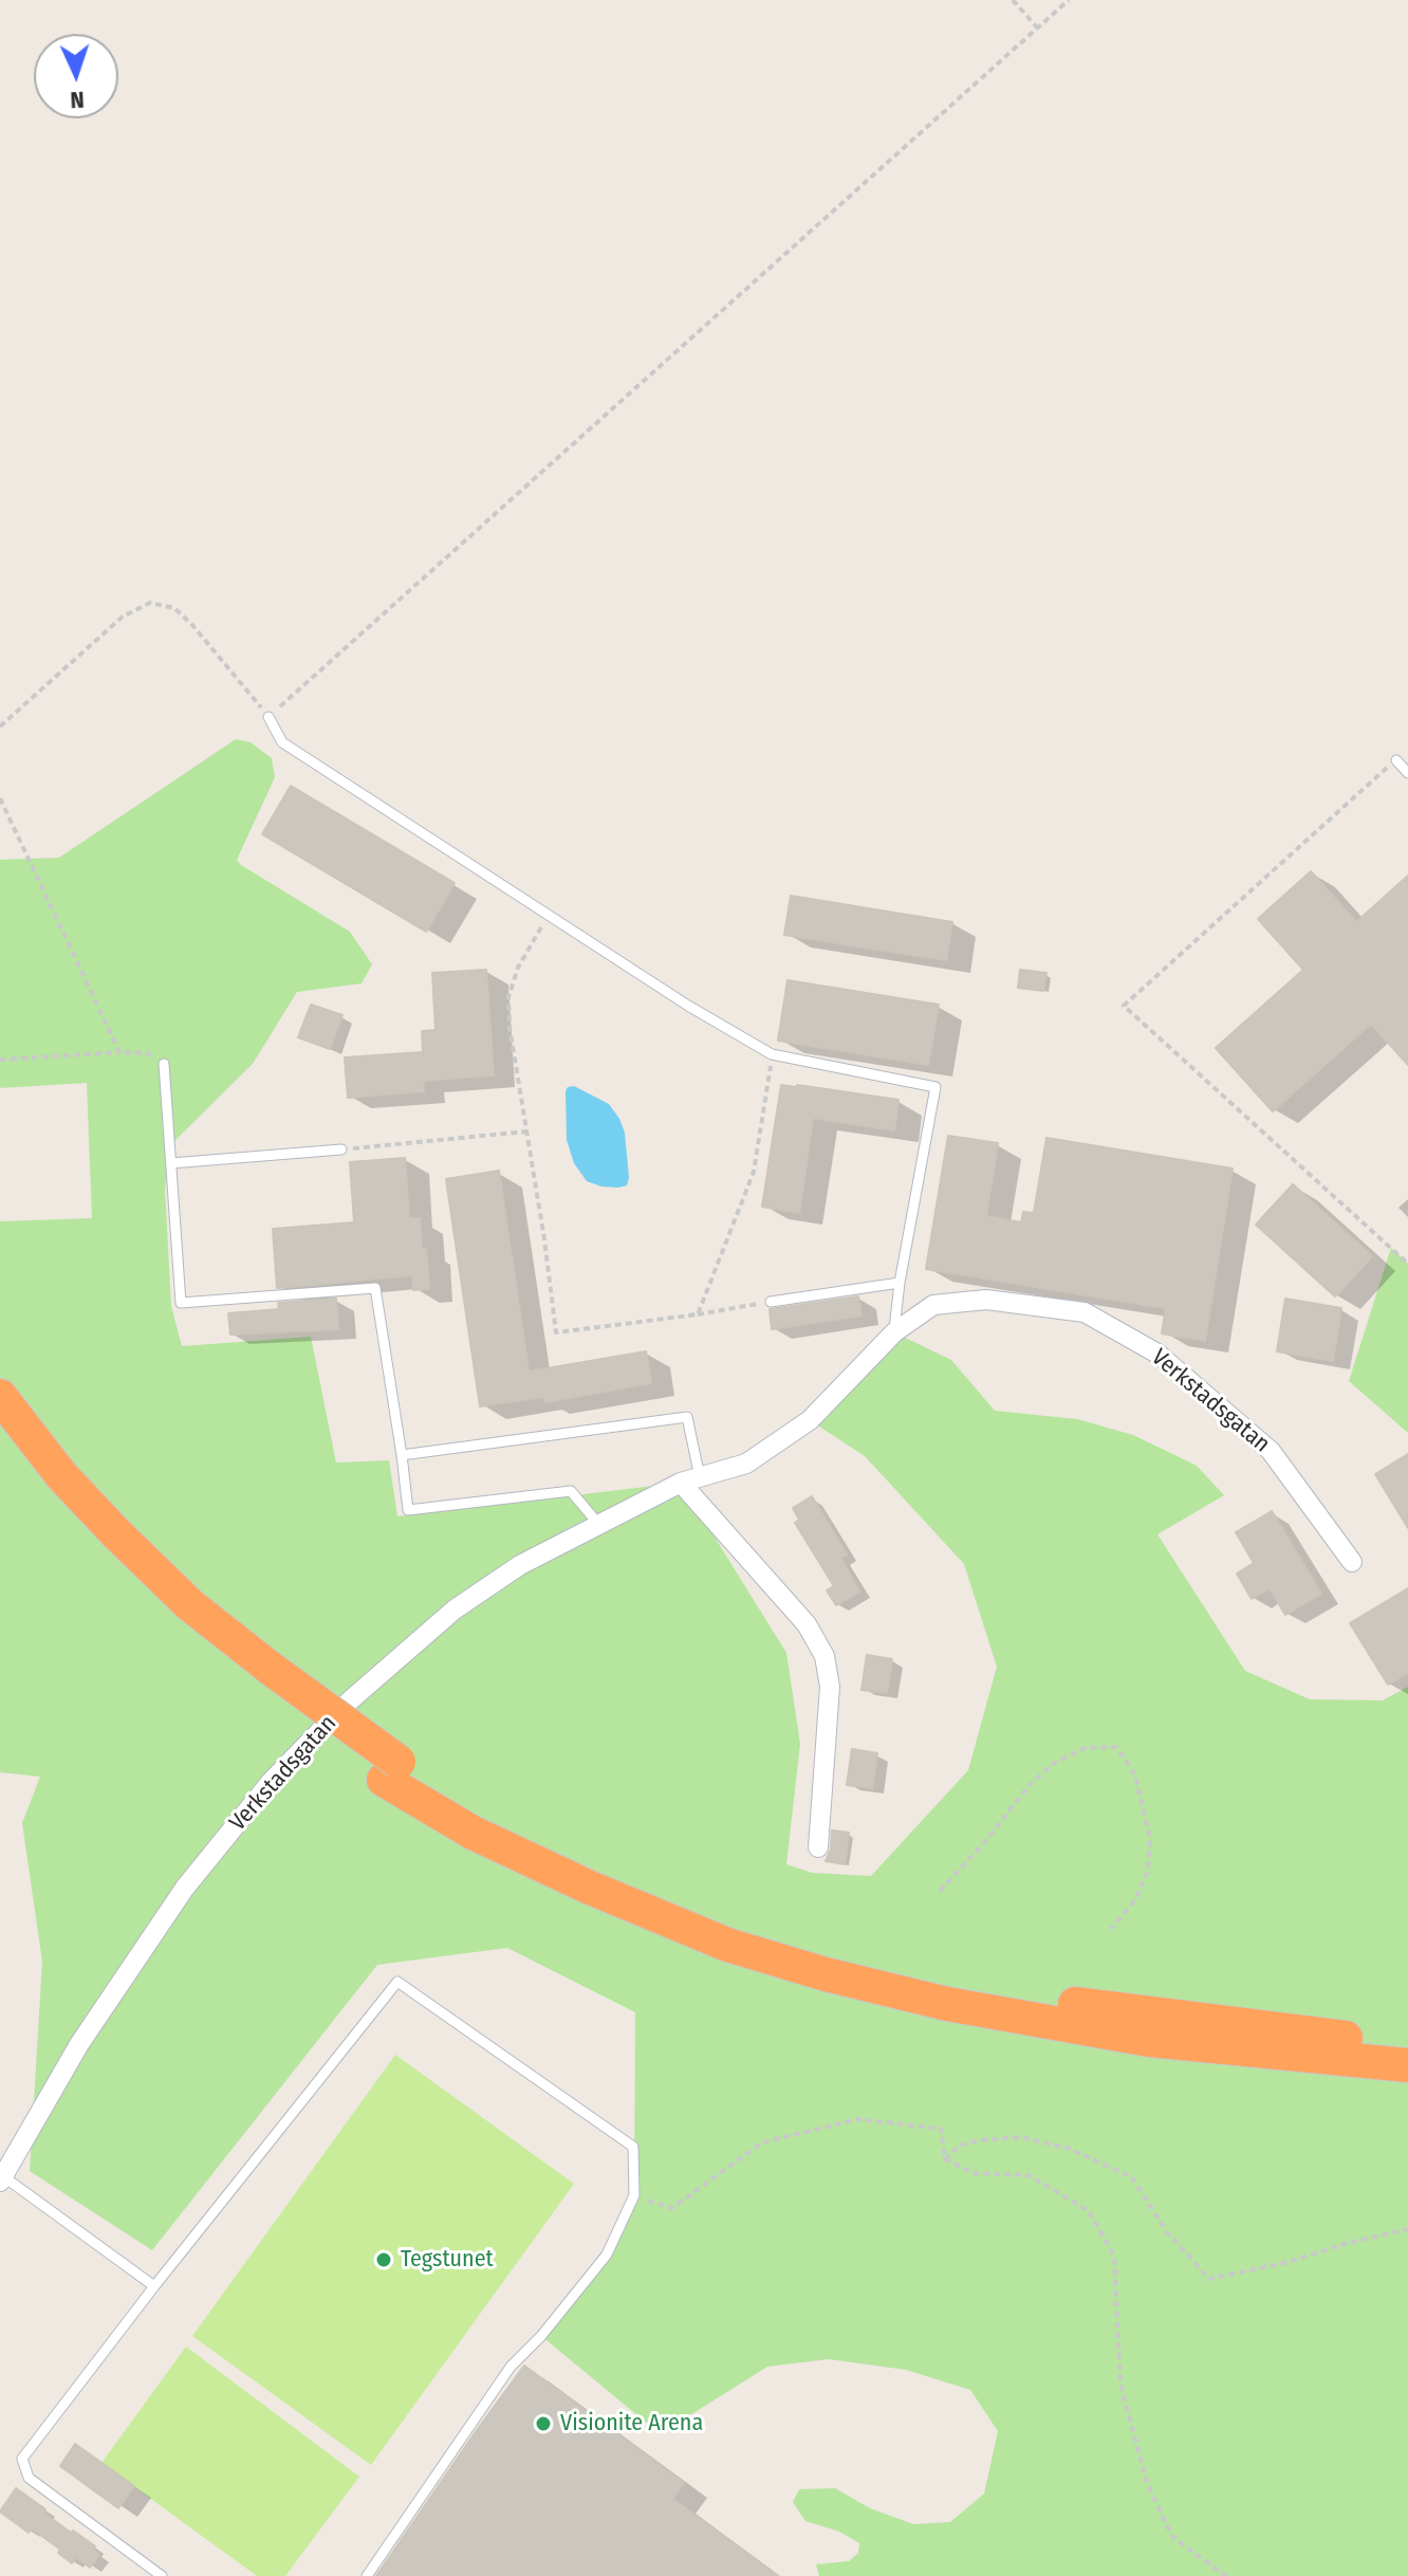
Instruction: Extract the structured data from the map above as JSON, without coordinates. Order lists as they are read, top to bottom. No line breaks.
{"streets":{"street":["Verkstadsgatan"]},"places":["Tegstunet","Visionite Arena"],"north":"bottom"}
